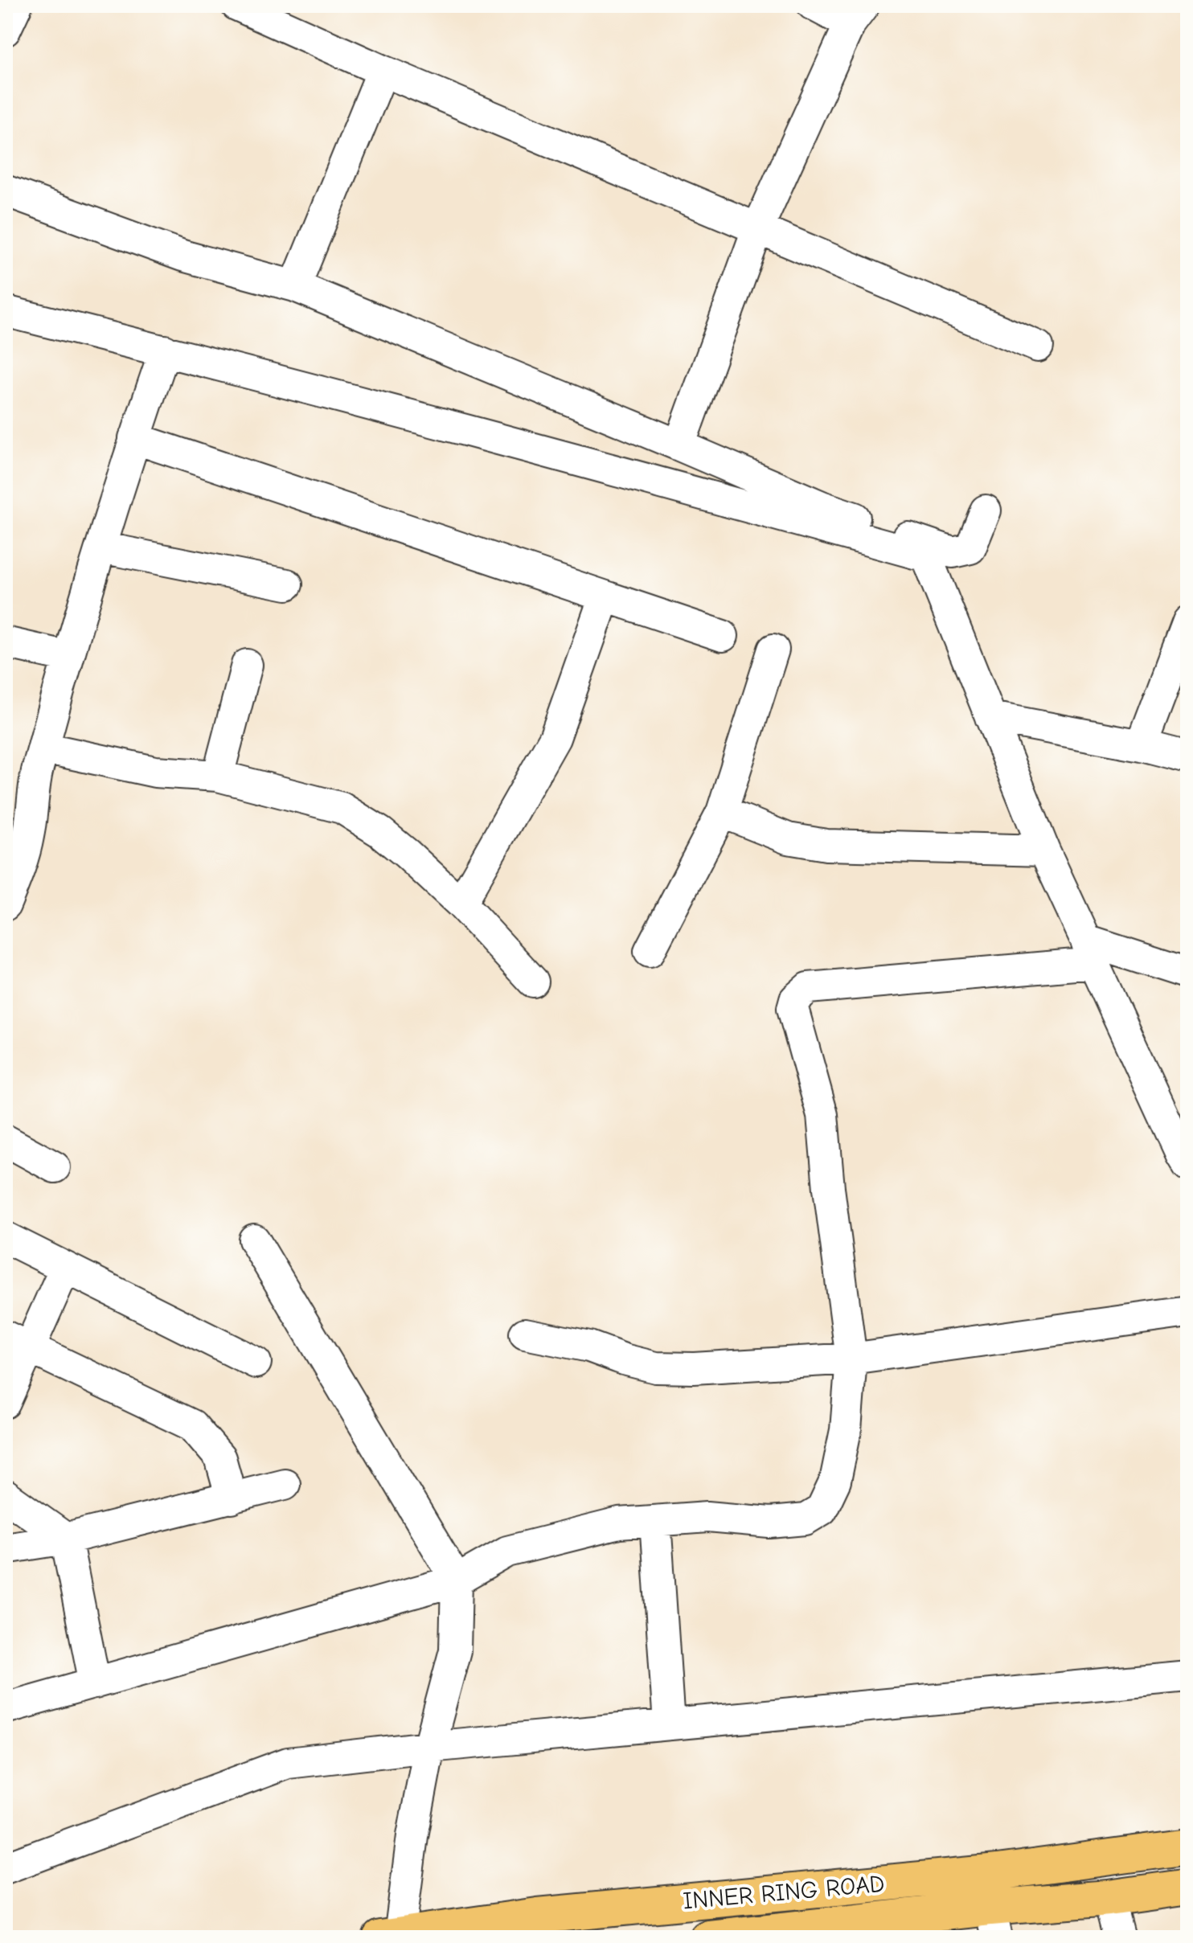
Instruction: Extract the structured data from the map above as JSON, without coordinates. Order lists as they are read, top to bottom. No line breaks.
{"streets":{"highway":["INNER RING ROAD"]}}
